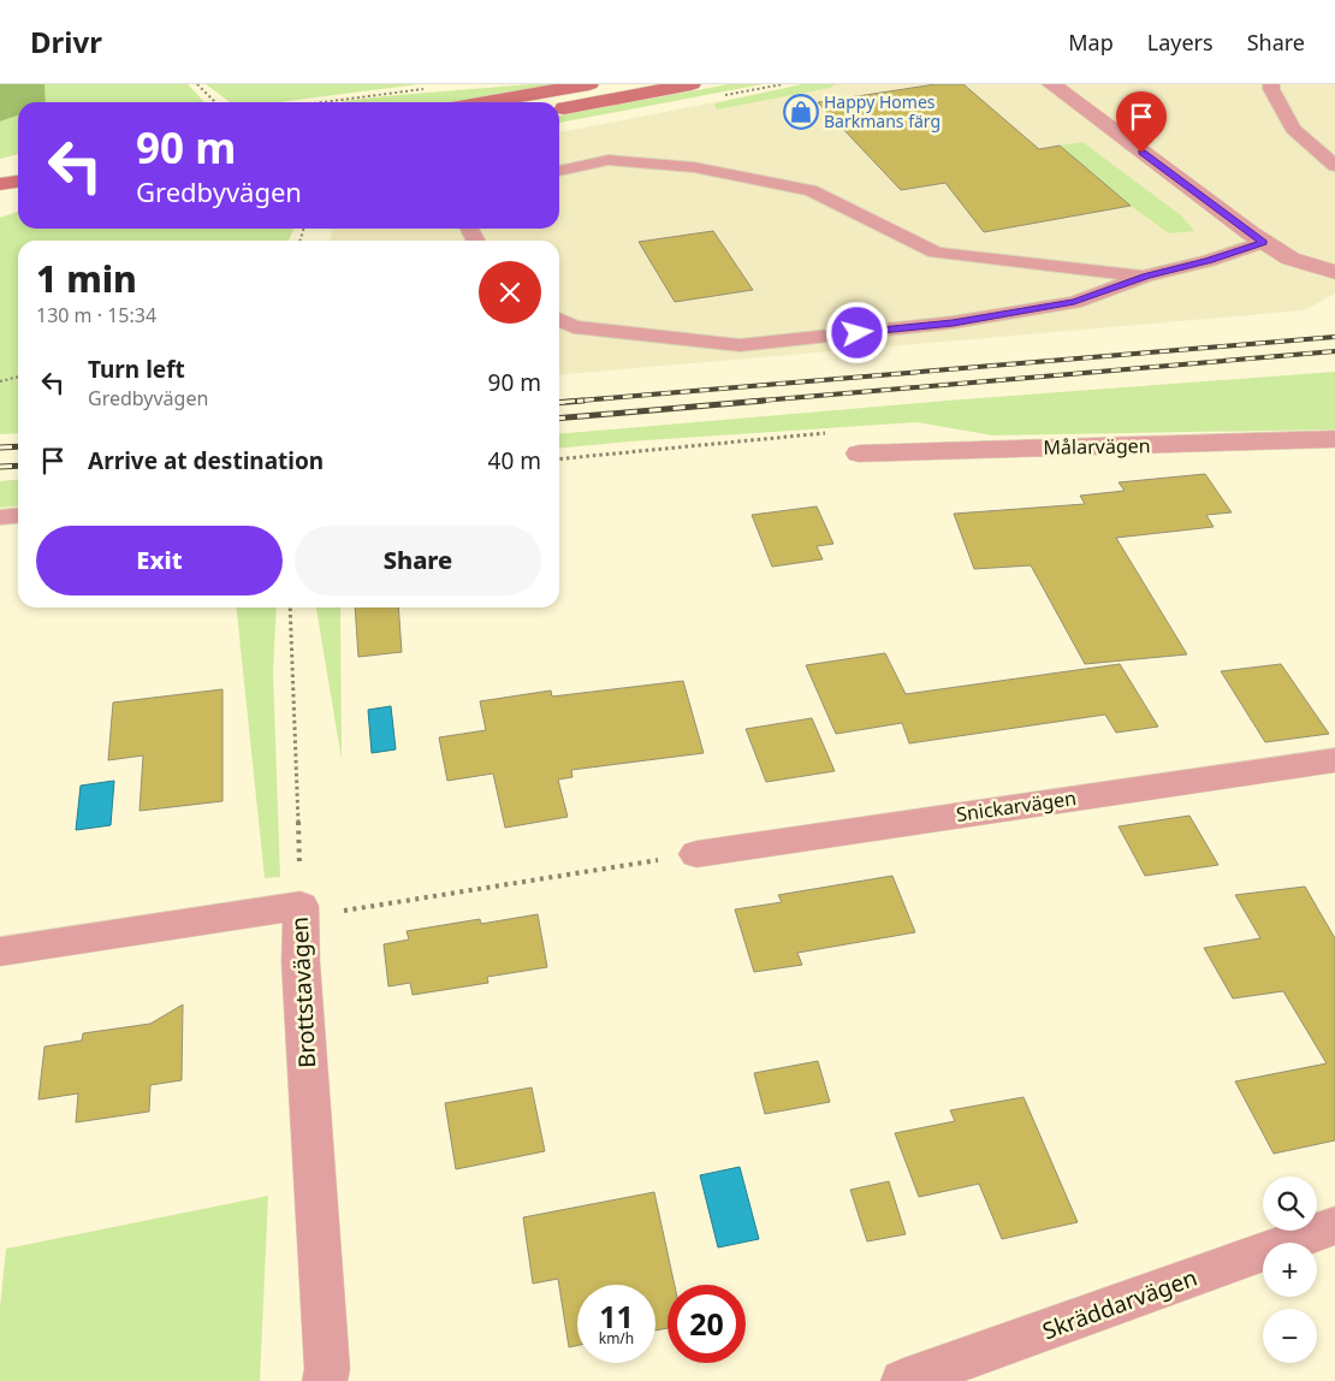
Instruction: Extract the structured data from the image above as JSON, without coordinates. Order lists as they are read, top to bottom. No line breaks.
{"streets":{"street":["Målarvägen","Snickarvägen","Brottstavägen","Skräddarvägen"]},"places":{"shop":["Happy Homes Barkmans färg"]},"page":{"header":"Drivr","nav":["Map","Layers","Share"],"turn":["90 m","Gredbyvägen"],"heading":["1 min","130 m · 15:34"],"list":[{"name":"Turn left","note":"Gredbyvägen","value":"90 m"},{"name":"Arrive at destination","value":"40 m"}],"buttons":["Exit","Share"],"map_buttons":["+","−"],"speed":"11 km/h","limit":"20"}}
